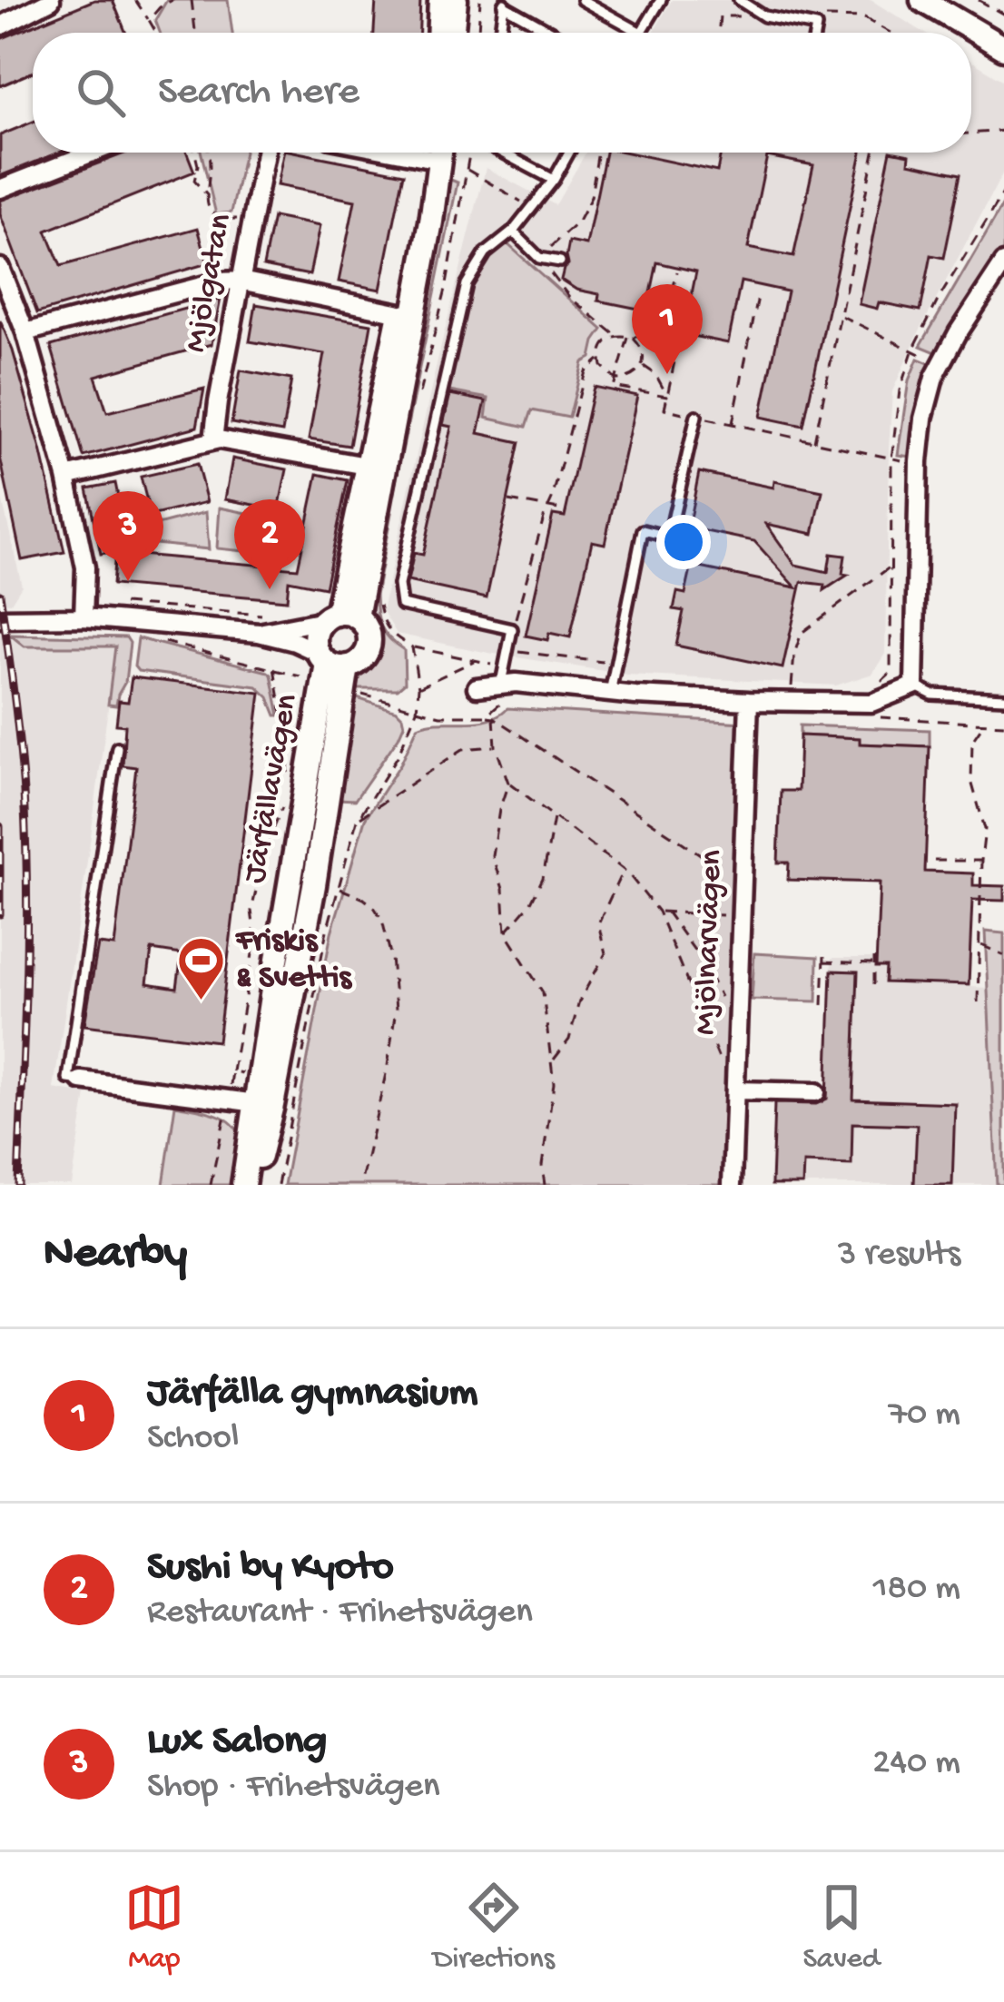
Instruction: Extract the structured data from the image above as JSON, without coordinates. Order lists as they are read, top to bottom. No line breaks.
{"streets":{"street":["Mjölgatan","Järfällavägen","Mjölnarvägen"]},"places":{"sports":["Friskis & Svettis"]},"page":{"search":"Search here","pins":["1","3","2"],"heading":["Nearby","3 results"],"list":[{"mark":"1","name":"Järfälla gymnasium","note":"School","value":"70 m"},{"mark":"2","name":"Sushi by Kyoto","note":"Restaurant · Frihetsvägen","value":"180 m"},{"mark":"3","name":"Lux Salong","note":"Shop · Frihetsvägen","value":"240 m"}],"nav":["Map","Directions","Saved"]}}
